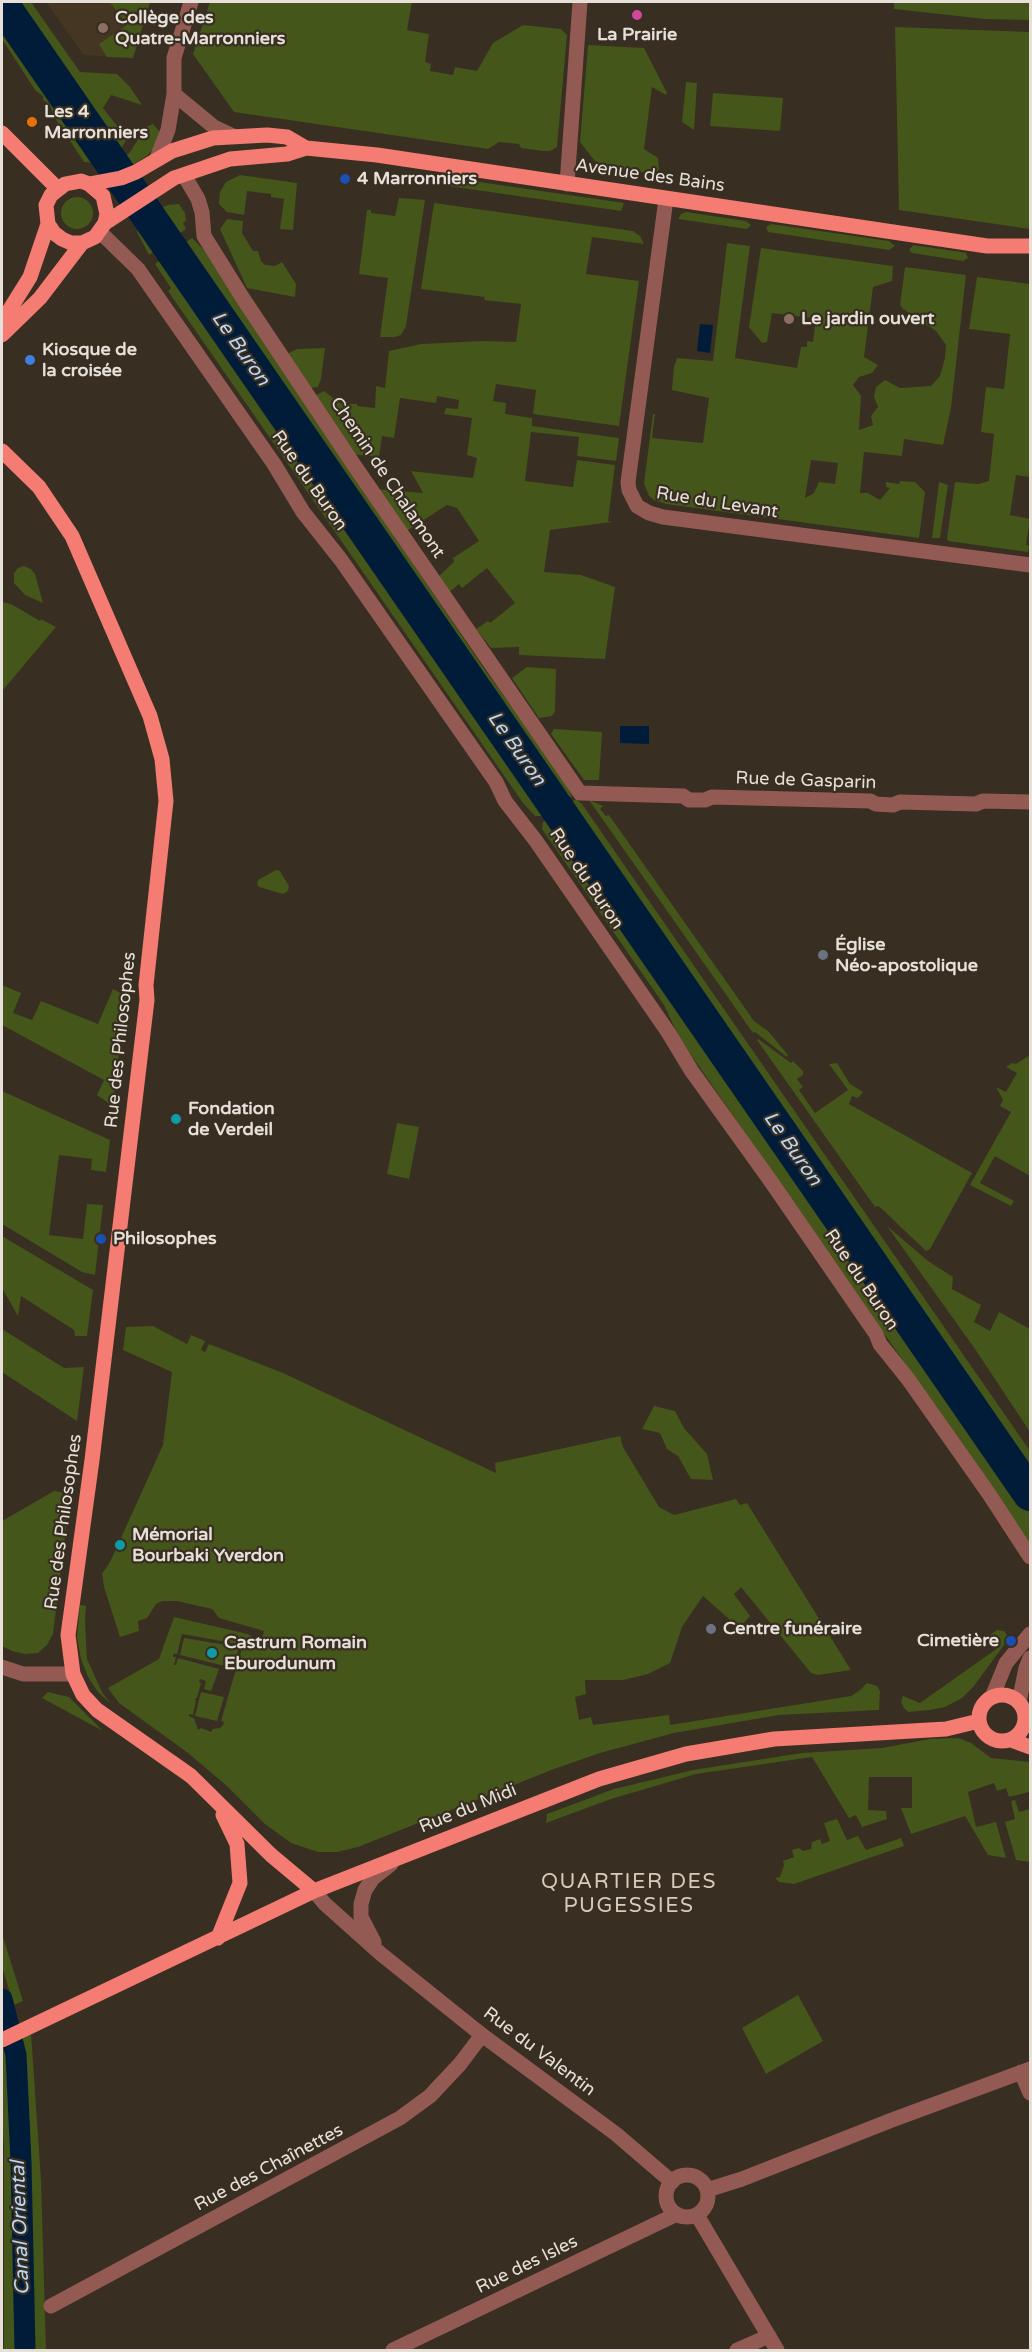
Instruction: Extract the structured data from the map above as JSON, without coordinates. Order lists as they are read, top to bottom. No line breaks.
{"streets":{"main road":["Avenue des Bains","Rue des Philosophes","Rue du Midi","Rue du Valentin"],"street":["Chemin de Chalamont","Rue du Buron","Rue du Levant","Rue de Gasparin","Rue des Chaînettes","Rue des Isles"]},"crossings":[["Avenue des Bains","Chemin de Chalamont"],["Avenue des Bains","Rue du Buron"],["Avenue des Bains","Rue du Levant"],["Chemin de Chalamont","Rue de Gasparin"],["Rue des Philosophes","Rue du Valentin"],["Rue du Midi","Rue du Valentin"],["Rue du Valentin","Rue des Chaînettes"],["Rue du Valentin","Rue des Isles"]],"districts":["QUARTIER DES PUGESSIES"],"water":["Le Buron","Canal Oriental"],"places":["La Prairie","Collège des Quatre-Marronniers","Les 4 Marronniers","4 Marronniers","Le jardin ouvert","Kiosque de la croisée","Église Néo-apostolique","Fondation de Verdeil","Philosophes","Mémorial Bourbaki Yverdon","Centre funéraire","Cimetière","Castrum Romain Eburodunum"]}
